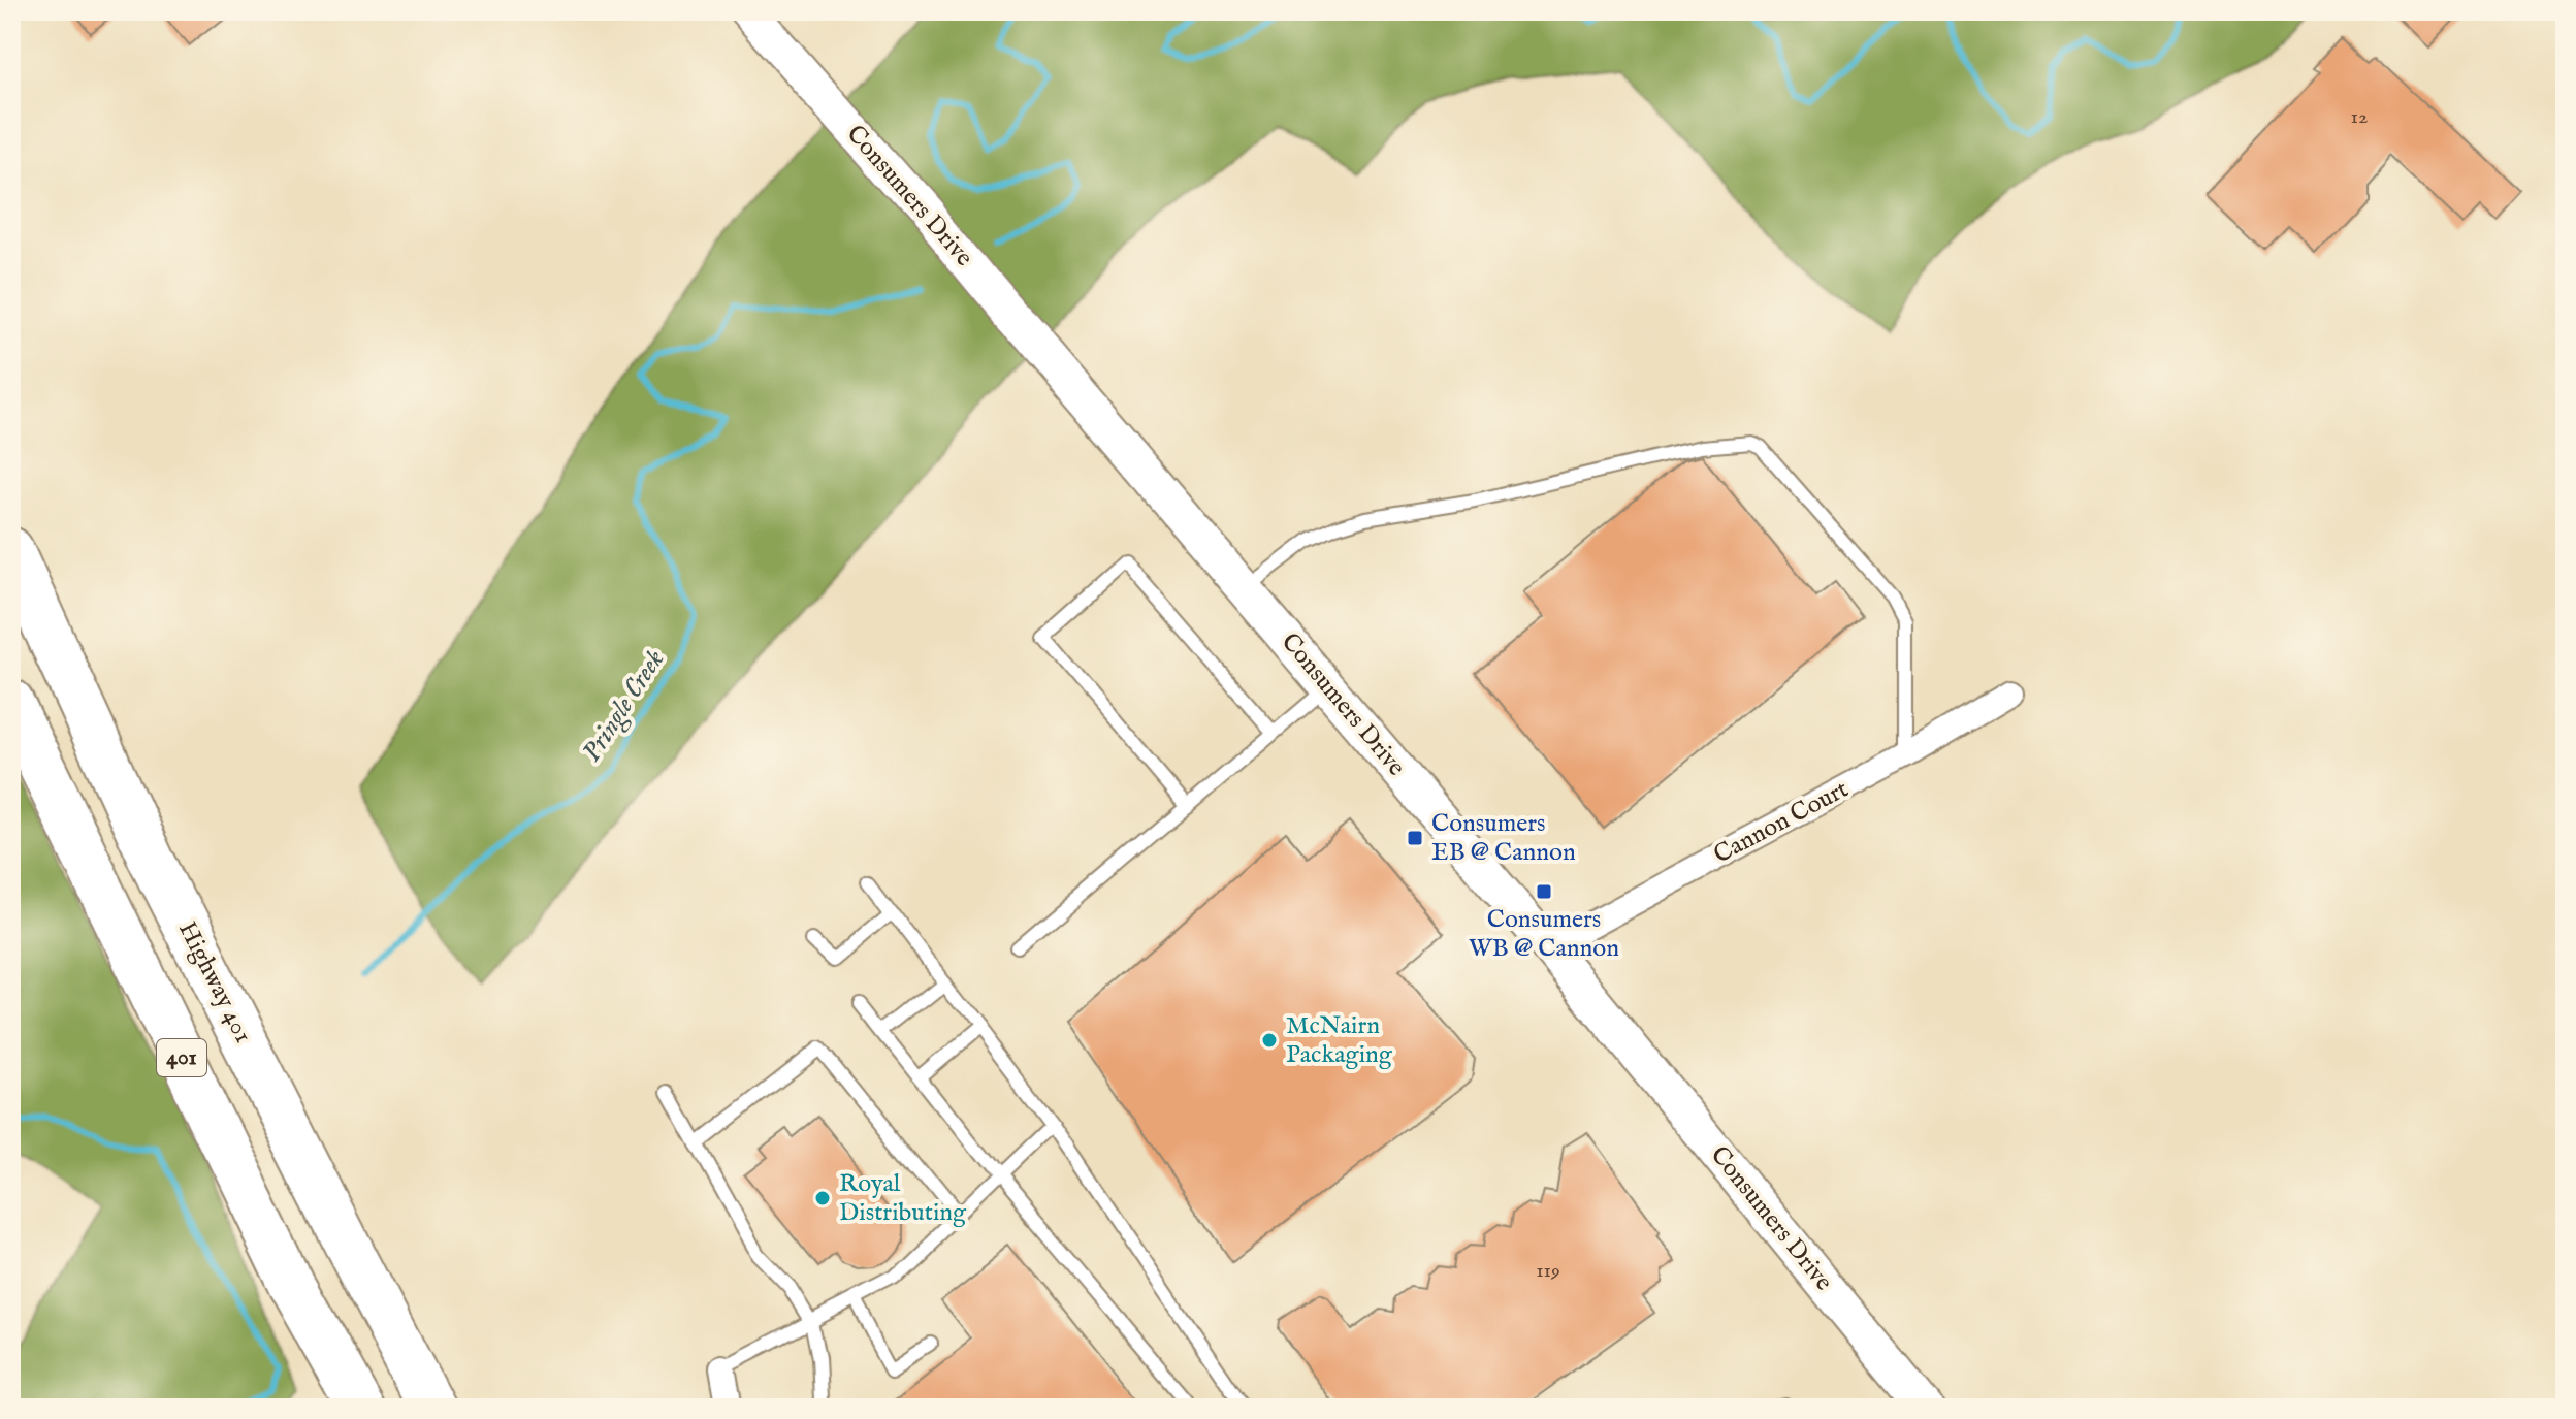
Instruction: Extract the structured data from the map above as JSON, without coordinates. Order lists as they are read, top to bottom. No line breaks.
{"streets":{"highway":["Highway 401","401"],"main road":["Consumers Drive"],"street":["Cannon Court"]},"crossings":[["Consumers Drive","Cannon Court"]],"water":["Pringle Creek"],"places":{"transit":["Consumers EB @ Cannon","Consumers WB @ Cannon"],"other":["McNairn Packaging","Royal Distributing"]},"house_numbers":["12","119"]}
